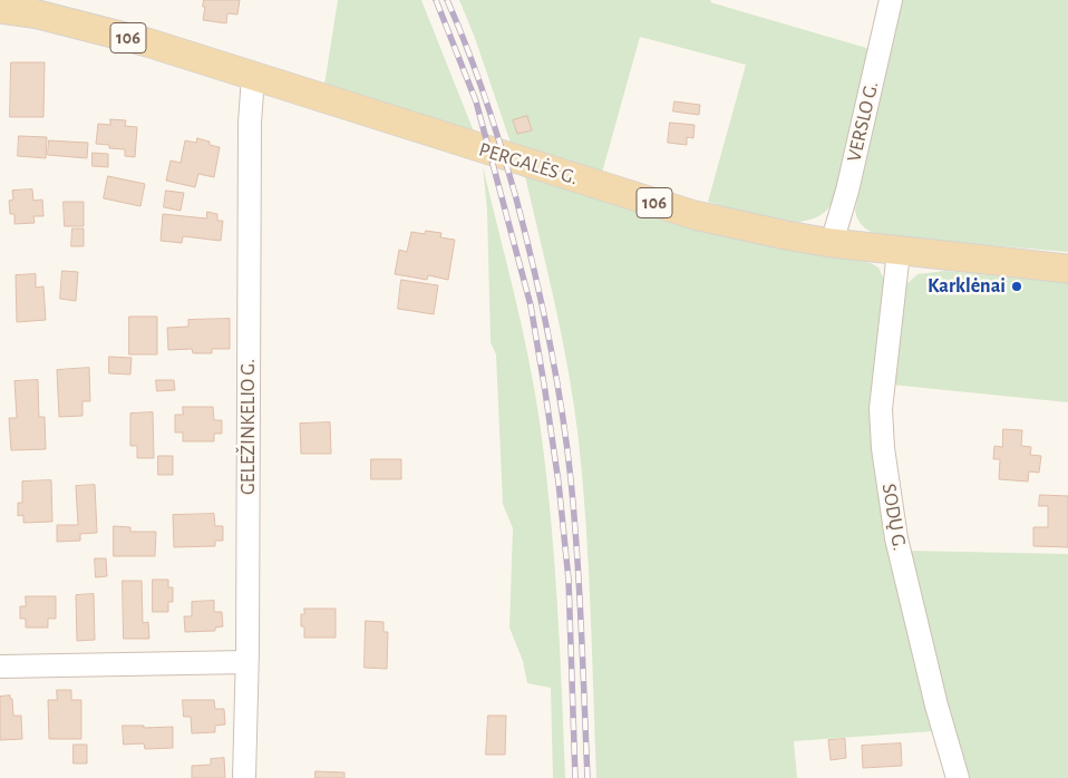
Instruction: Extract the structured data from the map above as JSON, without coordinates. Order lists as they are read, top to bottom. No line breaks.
{"streets":{"main road":["106","PERGALĖS G."],"street":["VERSLO G.","GELEŽINKELIO G.","SODŲ G."]},"crossings":[["VERSLO G.","PERGALĖS G."],["PERGALĖS G.","GELEŽINKELIO G."],["PERGALĖS G.","SODŲ G."]],"places":["Karklėnai"]}
